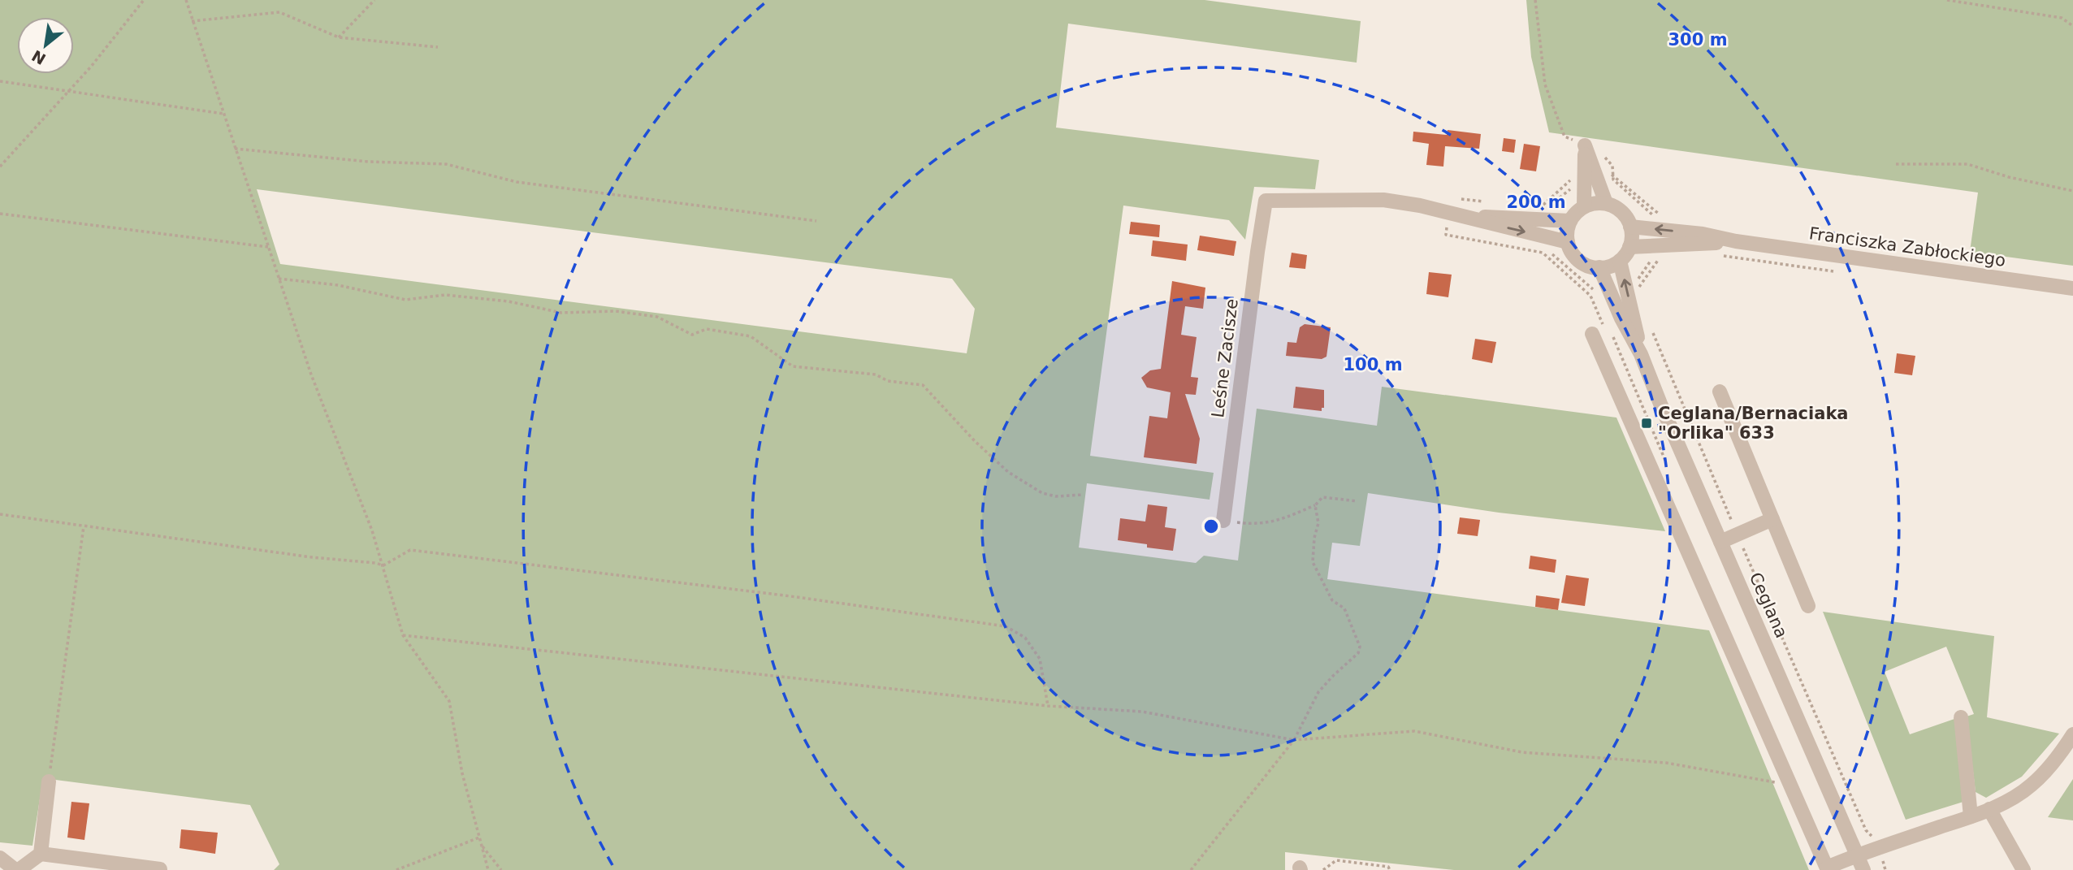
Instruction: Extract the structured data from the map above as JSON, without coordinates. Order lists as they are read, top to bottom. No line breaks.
{"streets":{"street":["Franciszka Zabłockiego","Leśne Zacisze","Ceglana"]},"crossings":[["Franciszka Zabłockiego","Ceglana"]],"places":{"transit":["Ceglana/Bernaciaka \"Orlika\" 633"]},"north":"bottom left","rings":["300 m","200 m","100 m"]}
